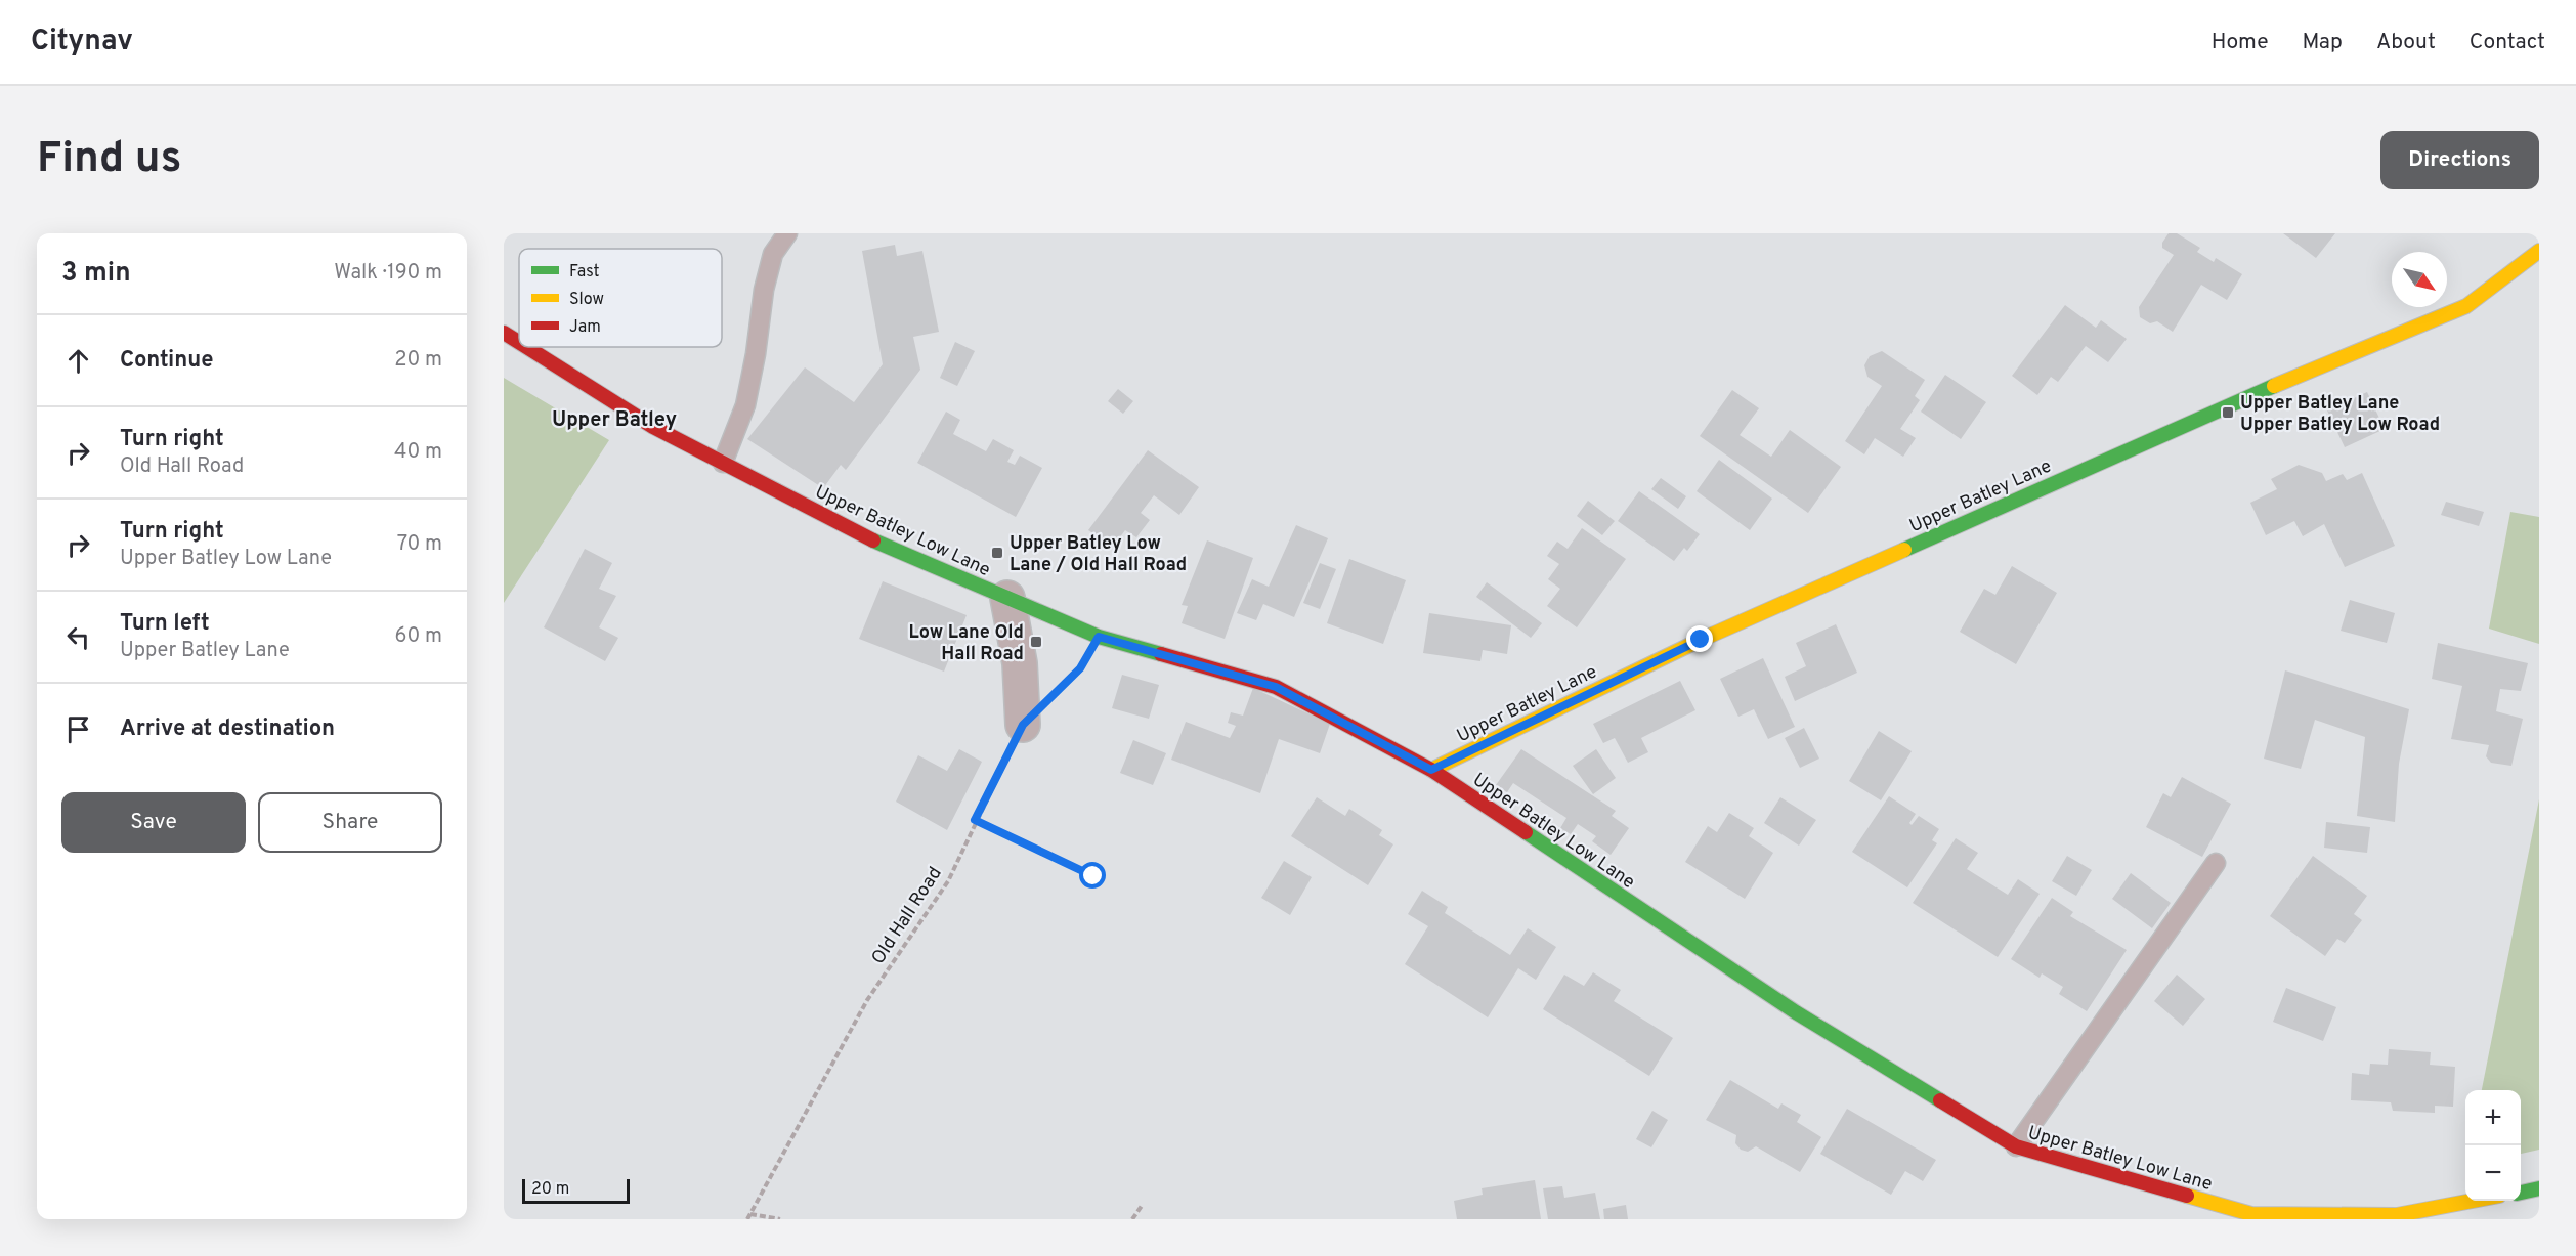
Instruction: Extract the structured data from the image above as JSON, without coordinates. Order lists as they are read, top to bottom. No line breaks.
{"streets":{"street":["Upper Batley Lane","Upper Batley Low Lane"],"path":["Old Hall Road"]},"crossings":[["Upper Batley Lane","Upper Batley Low Lane"],["Upper Batley Low Lane","Old Hall Road"]],"districts":["Upper Batley"],"places":{"transit":["Upper Batley Lane Upper Batley Low Road","Upper Batley Low Lane / Old Hall Road","Low Lane Old Hall Road"]},"legend":["Fast","Slow","Jam"],"scale_bar":"20 m","north":"bottom right","page":{"header":"Citynav","nav":["Home","Map","About","Contact"],"buttons":["Directions",["Save","Share"]],"title":"Find us","heading":["3 min","Walk · 190 m"],"list":[["Continue","20 m"],["Turn right","Old Hall Road","40 m"],["Turn right","Upper Batley Low Lane","70 m"],["Turn left","Upper Batley Lane","60 m"],"Arrive at destination"],"map_buttons":["+","−"],"scale":"20 m"}}
